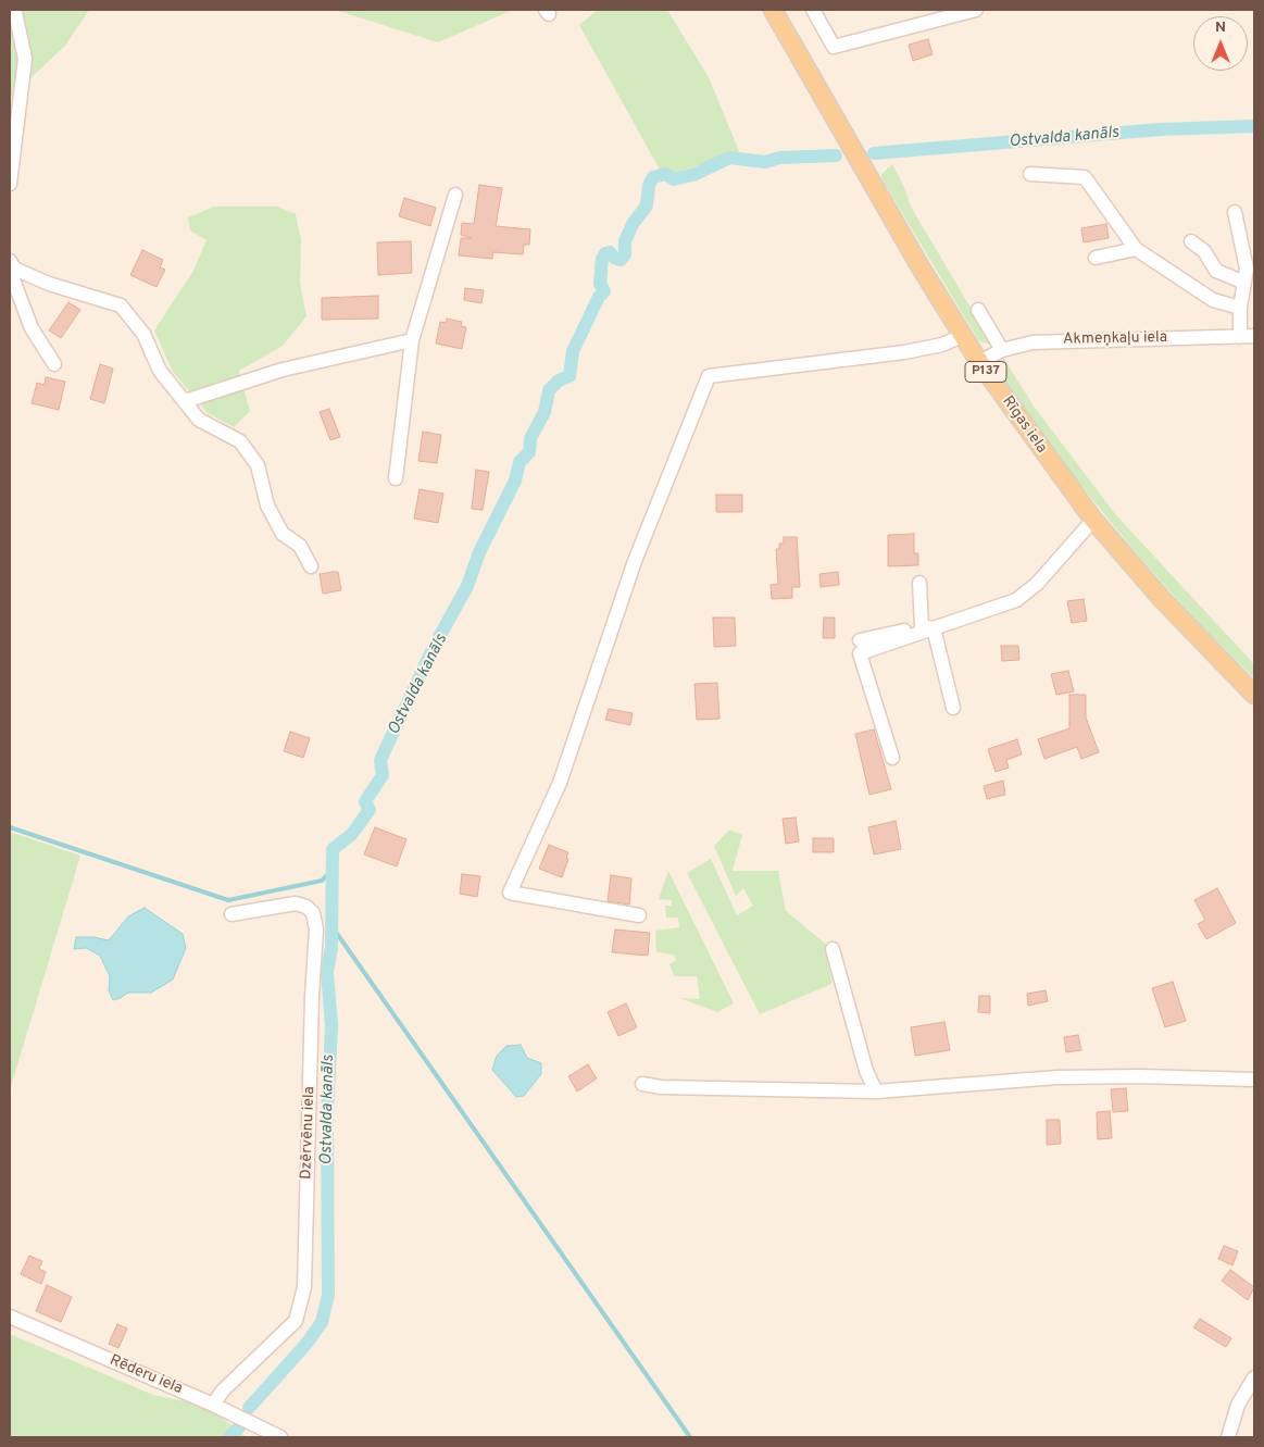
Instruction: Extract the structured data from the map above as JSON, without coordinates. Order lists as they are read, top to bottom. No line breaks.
{"streets":{"main road":["P137","Rīgas iela"],"street":["Akmeņkaļu iela","Dzērvēnu iela","Rēderu iela"]},"crossings":[["Akmeņkaļu iela","Rīgas iela"],["Dzērvēnu iela","Rēderu iela"]],"water":["Ostvalda kanāls"],"north":"top"}
